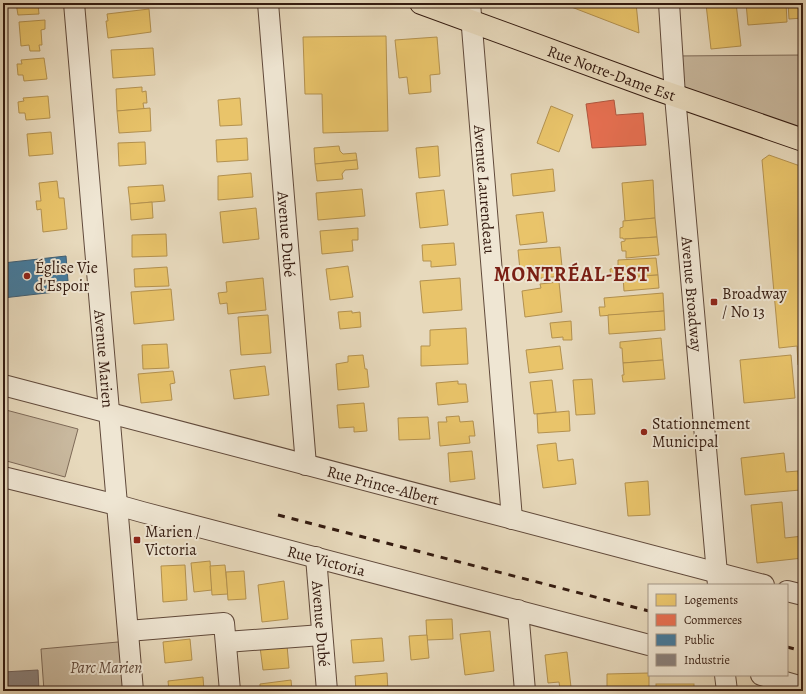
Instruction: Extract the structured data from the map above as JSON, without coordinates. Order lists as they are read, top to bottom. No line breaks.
{"streets":{"main road":["Rue Notre-Dame Est"],"street":["Avenue Laurendeau","Avenue Dubé","Avenue Broadway","Avenue Marien","Rue Prince-Albert","Rue Victoria"]},"crossings":[["Rue Notre-Dame Est","Avenue Laurendeau"],["Rue Notre-Dame Est","Avenue Broadway"],["Avenue Laurendeau","Rue Prince-Albert"],["Avenue Dubé","Rue Prince-Albert"],["Avenue Dubé","Rue Victoria"],["Avenue Broadway","Rue Prince-Albert"],["Avenue Marien","Rue Prince-Albert"],["Avenue Marien","Rue Victoria"]],"districts":["MONTRÉAL-EST"],"parks":["Parc Marien"],"places":{"other":["Église Vie d'Espoir","Stationnement Municipal"],"transit":["Broadway / No 13","Marien / Victoria"]},"legend":["Logements","Commerces","Public","Industrie"]}
